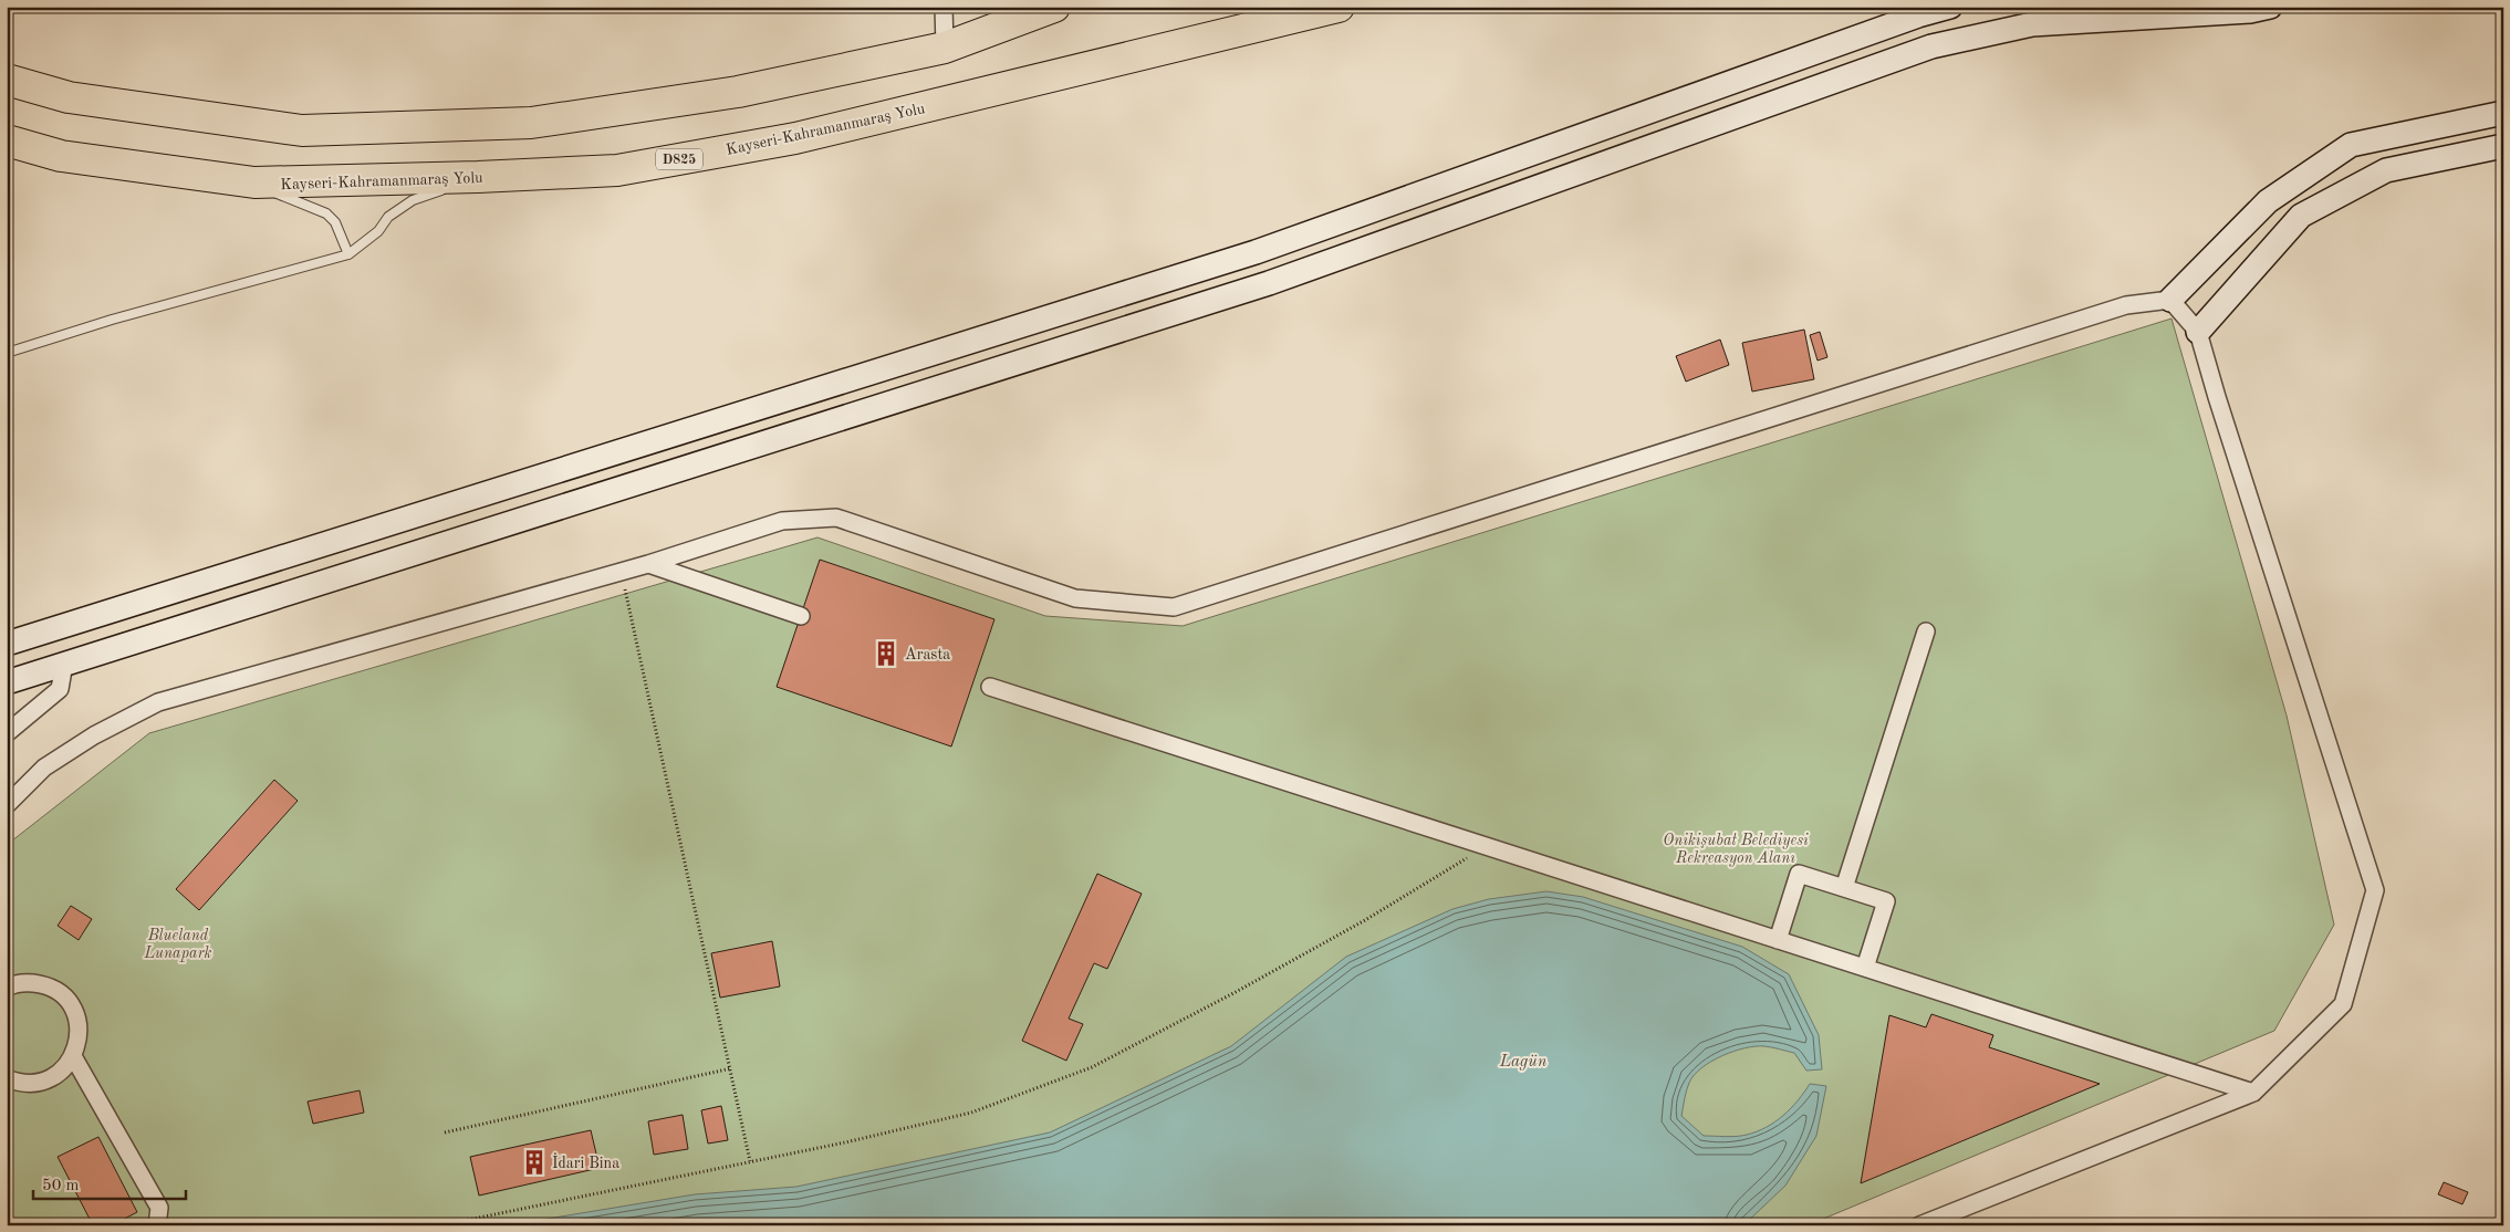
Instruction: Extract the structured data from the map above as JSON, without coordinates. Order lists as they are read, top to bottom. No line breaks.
{"streets":{"highway":["Kayseri-Kahramanmaraş Yolu","D825"]},"water":["Lagün"],"parks":["Onikişubat Belediyesi Rekreasyon Alanı","Blueland Lunapark"],"places":{"building":["Arasta","İdari Bina"]},"scale_bar":"50 m"}
